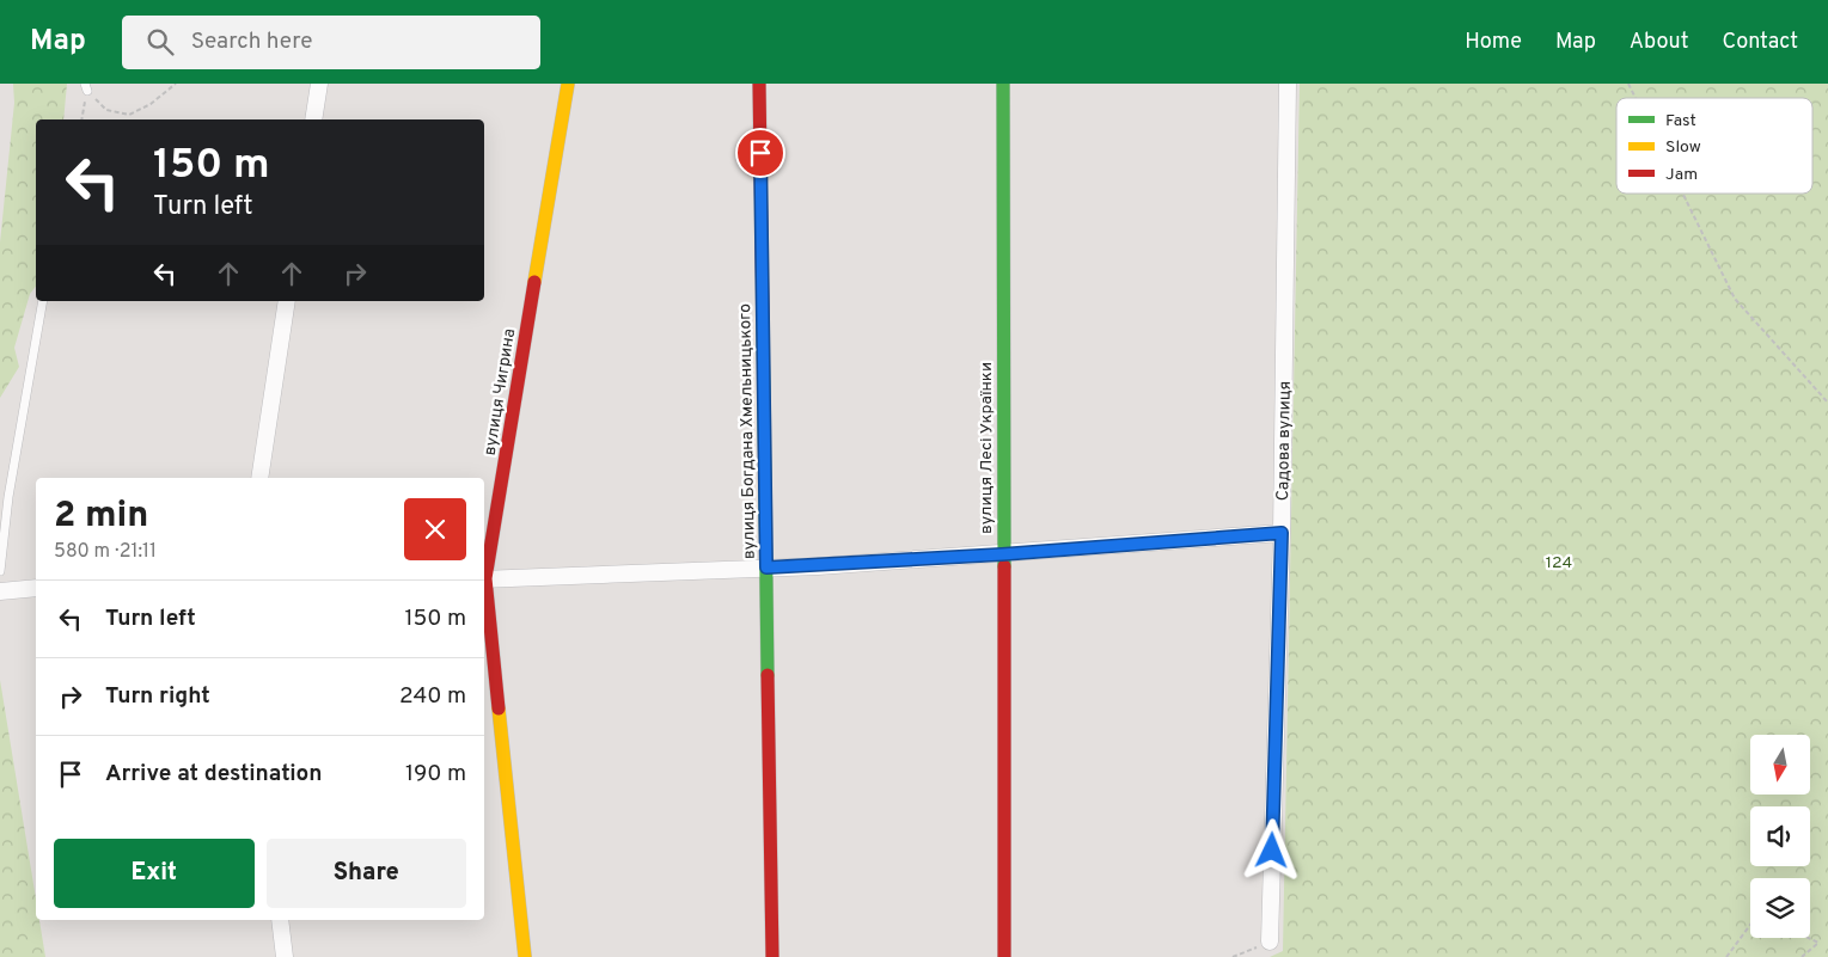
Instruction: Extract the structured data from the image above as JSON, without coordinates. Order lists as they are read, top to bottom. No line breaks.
{"streets":{"street":["вулиця Чигрина","вулиця Богдана Хмельницького","Садова вулиця","вулиця Лесі Українки"]},"parks":["124"],"legend":["Fast","Slow","Jam"],"north":"bottom","page":{"header":"Map","search":"Search here","nav":["Home","Map","About","Contact"],"turn":["150 m","Turn left"],"heading":["2 min","580 m · 21:11"],"list":[{"name":"Turn left","value":"150 m"},{"name":"Turn right","value":"240 m"},{"name":"Arrive at destination","value":"190 m"}],"buttons":["Exit","Share"]}}
